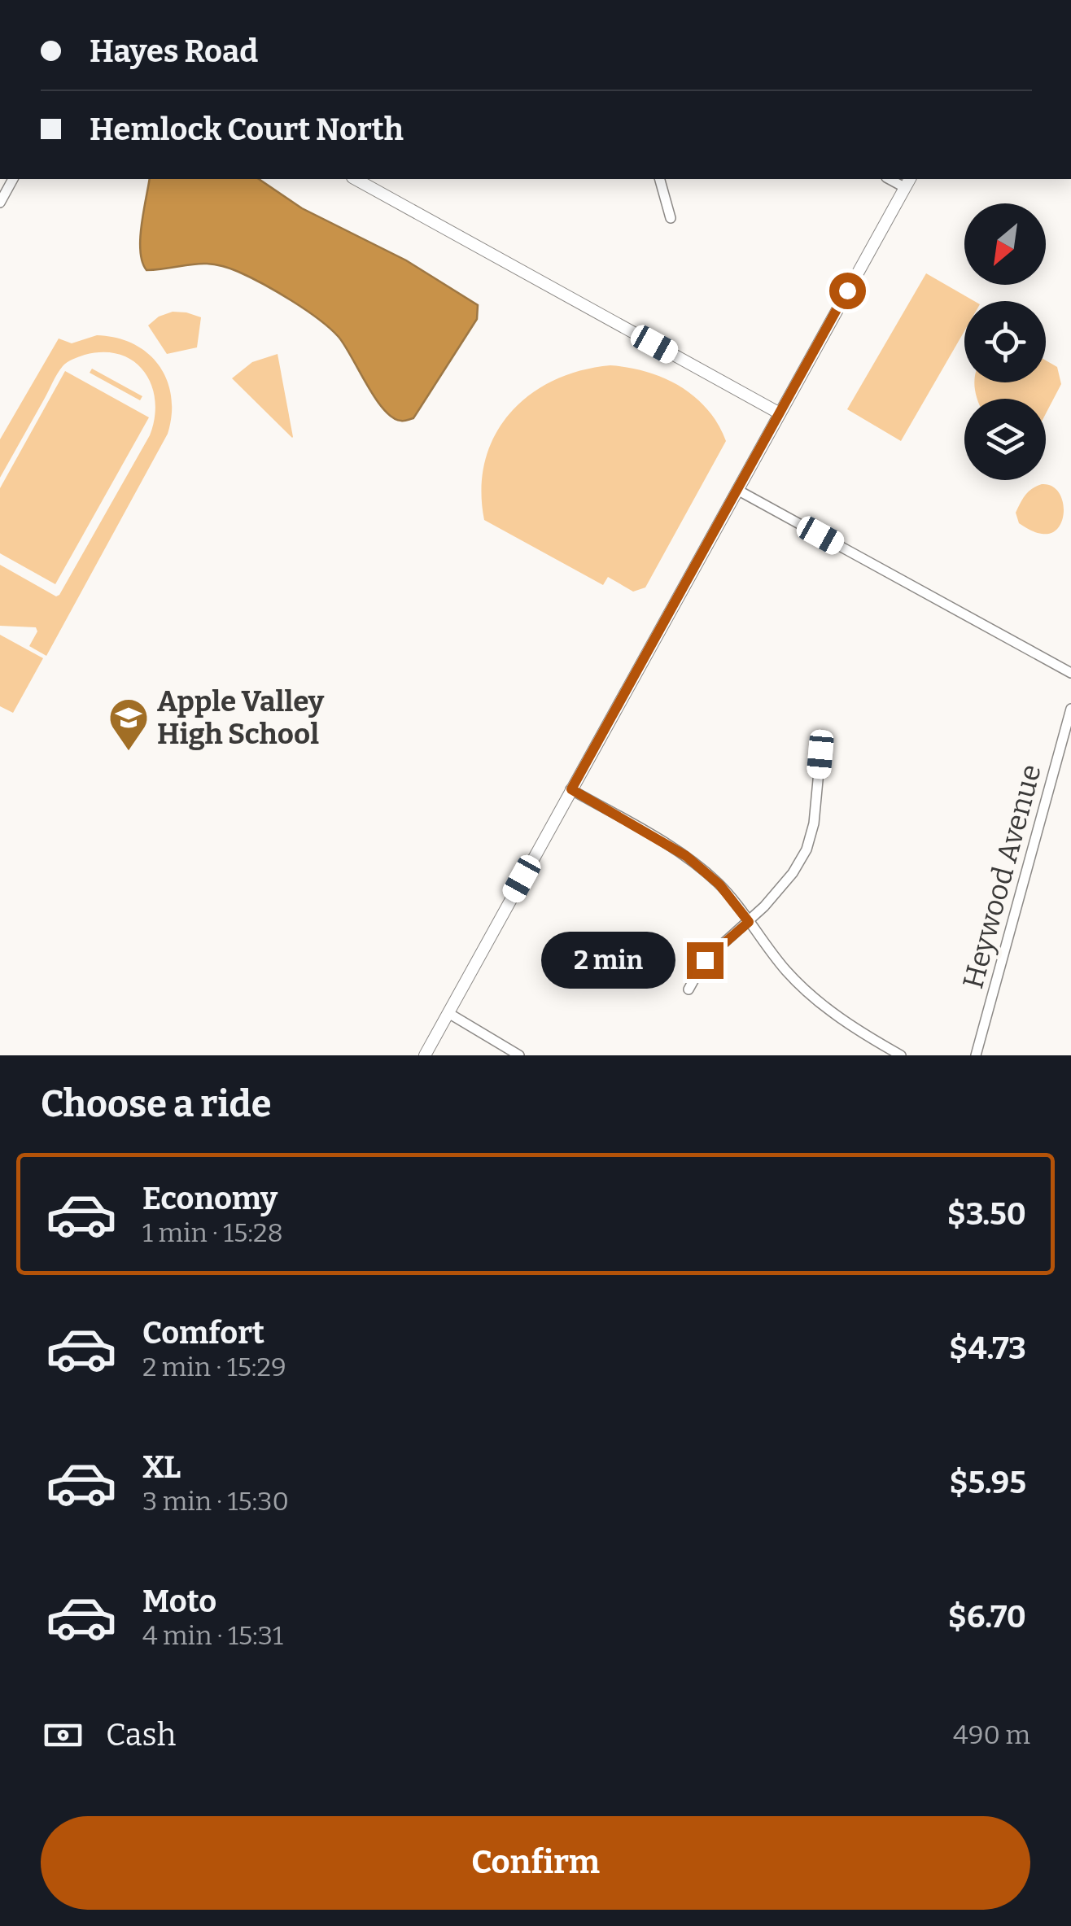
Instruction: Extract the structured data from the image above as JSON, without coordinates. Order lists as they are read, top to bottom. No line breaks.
{"streets":{"street":["Heywood Avenue"]},"places":{"school or university":["Apple Valley High School"]},"north":"bottom left","page":{"banner":["Hayes Road","Hemlock Court North"],"bubble":"2 min","heading":"Choose a ride","list":[{"name":"Economy","note":"1 min · 15:28","value":"$3.50"},{"name":"Comfort","note":"2 min · 15:29","value":"$4.73"},{"name":"XL","note":"3 min · 15:30","value":"$5.95"},{"name":"Moto","note":"4 min · 15:31","value":"$6.70"}],"pay":["Cash","490 m"],"buttons":"Confirm"}}
